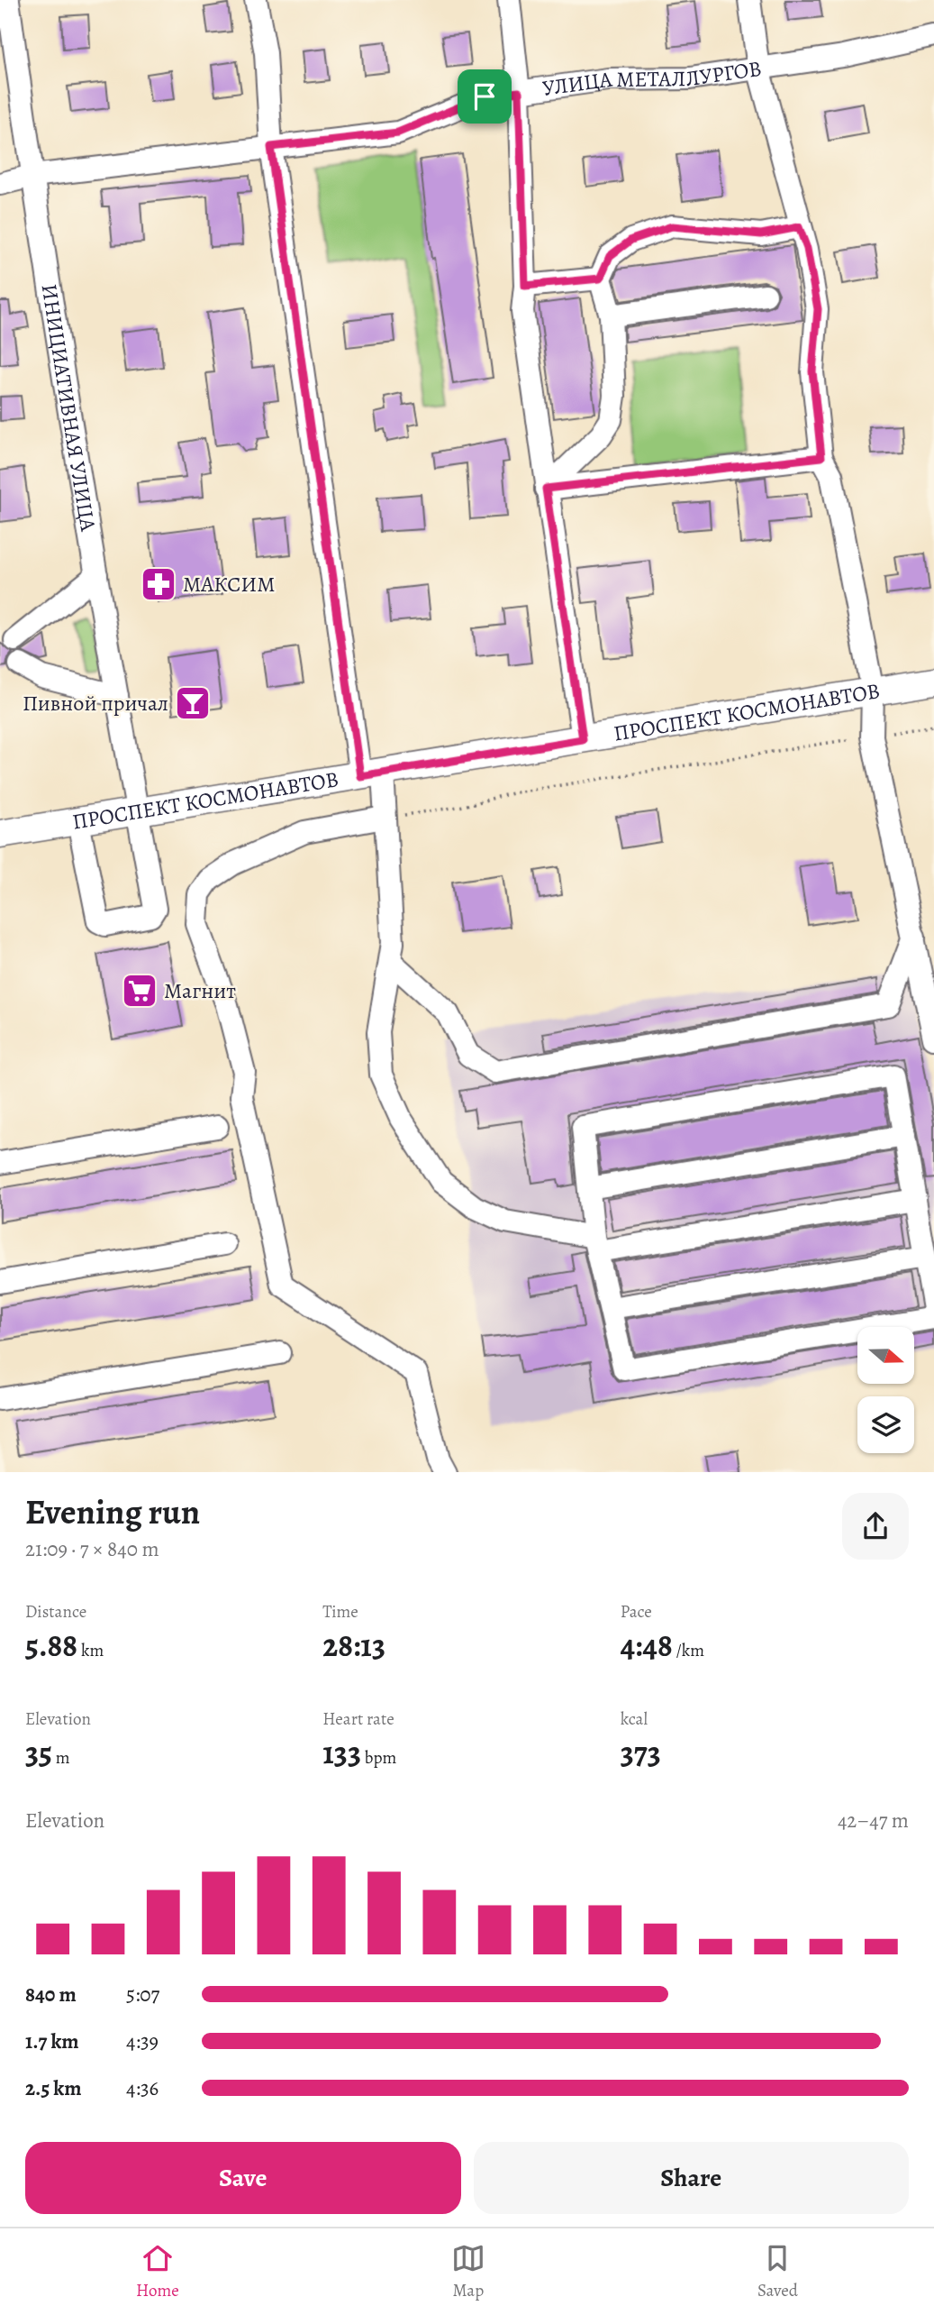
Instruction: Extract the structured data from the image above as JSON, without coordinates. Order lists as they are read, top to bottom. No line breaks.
{"streets":{"main road":["ПРОСПЕКТ КОСМОНАВТОВ"],"street":["УЛИЦА МЕТАЛЛУРГОВ","ИНИЦИАТИВНАЯ УЛИЦА"]},"crossings":[["УЛИЦА МЕТАЛЛУРГОВ","ИНИЦИАТИВНАЯ УЛИЦА"],["ИНИЦИАТИВНАЯ УЛИЦА","ПРОСПЕКТ КОСМОНАВТОВ"]],"places":{"pharmacy":["МАКСИМ"],"bar":["Пивной причал"],"supermarket":["Магнит"]},"north":"right","page":{"heading":["Evening run","21:09 · 7 × 840 m"],"stats":[["Distance","5.88 km"],["Time","28:13"],["Pace","4:48 /km"],["Elevation","35 m"],["Heart rate","133 bpm"],["kcal","373"]],"chart":["Elevation","42–47 m"],"list":[{"name":"840 m","note":"5:07"},{"name":"1.7 km","note":"4:39"},{"name":"2.5 km","note":"4:36"}],"buttons":["Save","Share"],"tabs":["Home","Map","Saved"]}}
